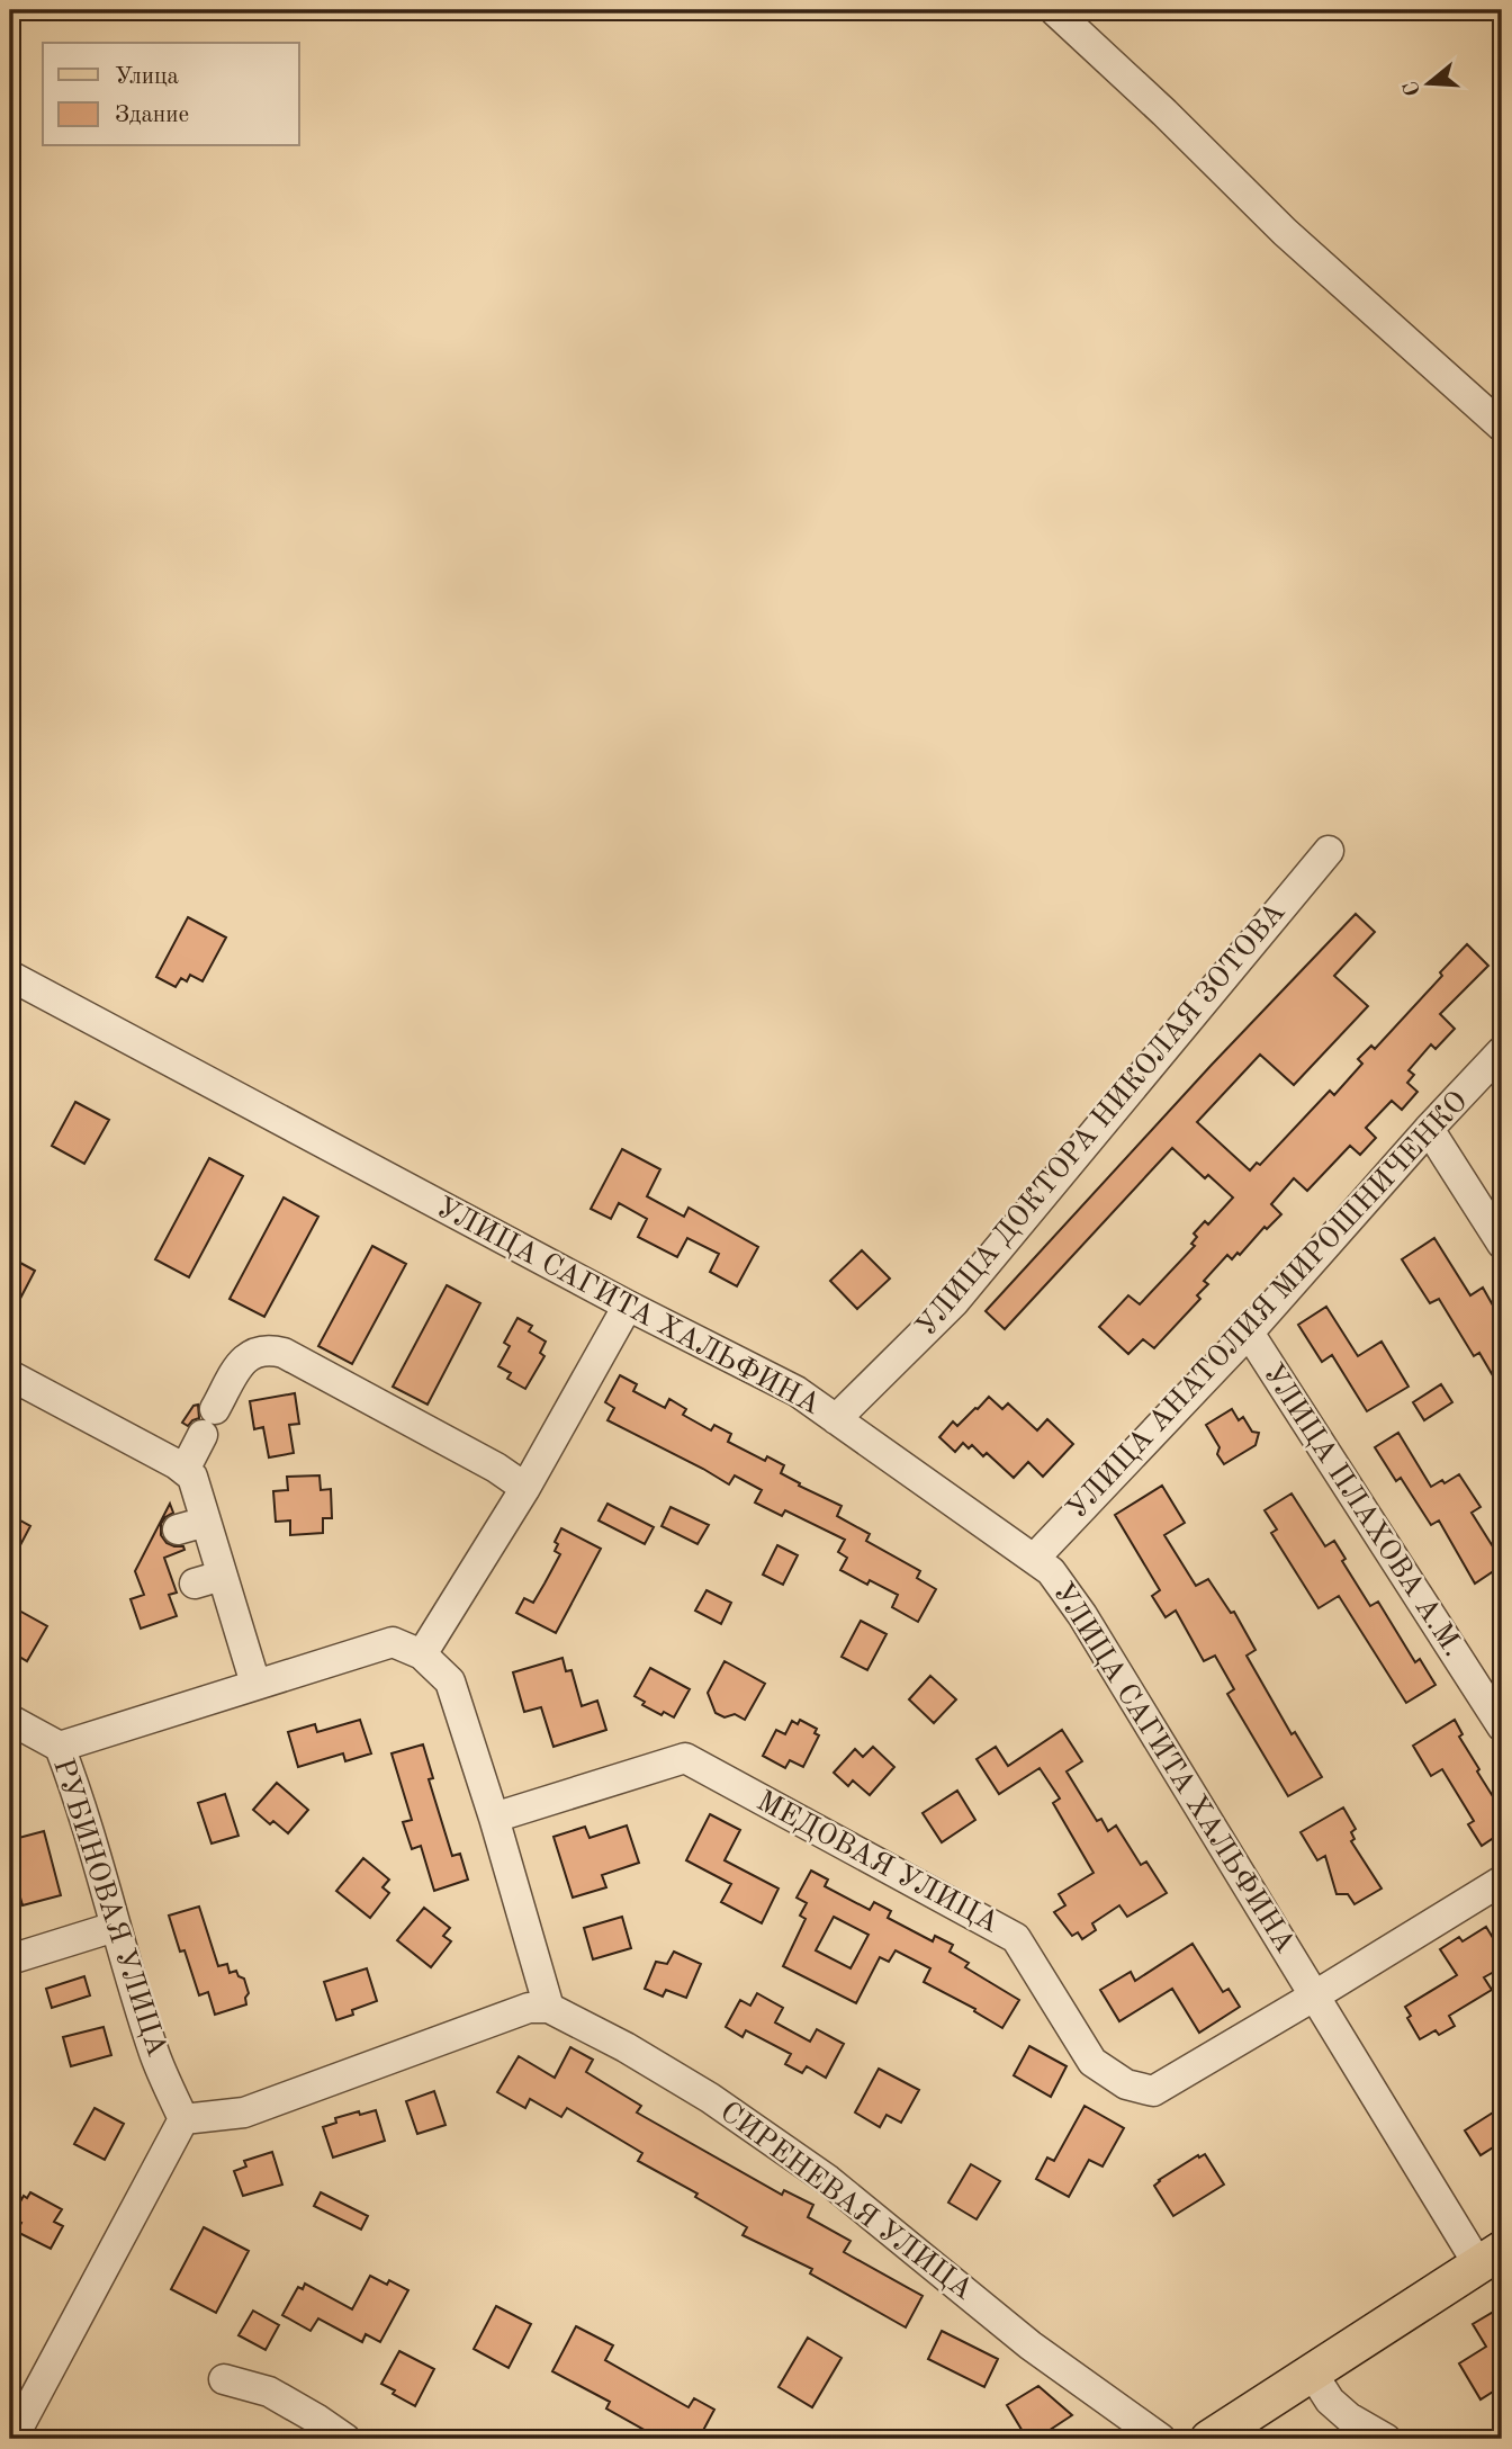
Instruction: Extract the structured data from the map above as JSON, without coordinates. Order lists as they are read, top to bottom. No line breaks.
{"streets":{"street":["УЛИЦА ДОКТОРА НИКОЛАЯ ЗОТОВА","УЛИЦА АНАТОЛИЯ МИРОШНИЧЕНКО","УЛИЦА САГИТА ХАЛЬФИНА","УЛИЦА ПЛАХОВА А.М.","МЕДОВАЯ УЛИЦА","РУБИНОВАЯ УЛИЦА","СИРЕНЕВАЯ УЛИЦА"]},"crossings":[["УЛИЦА ДОКТОРА НИКОЛАЯ ЗОТОВА","УЛИЦА САГИТА ХАЛЬФИНА"],["УЛИЦА АНАТОЛИЯ МИРОШНИЧЕНКО","УЛИЦА САГИТА ХАЛЬФИНА"],["УЛИЦА АНАТОЛИЯ МИРОШНИЧЕНКО","УЛИЦА ПЛАХОВА А.М."],["УЛИЦА САГИТА ХАЛЬФИНА","МЕДОВАЯ УЛИЦА"]],"legend":["Улица","Здание"],"north":"left"}
